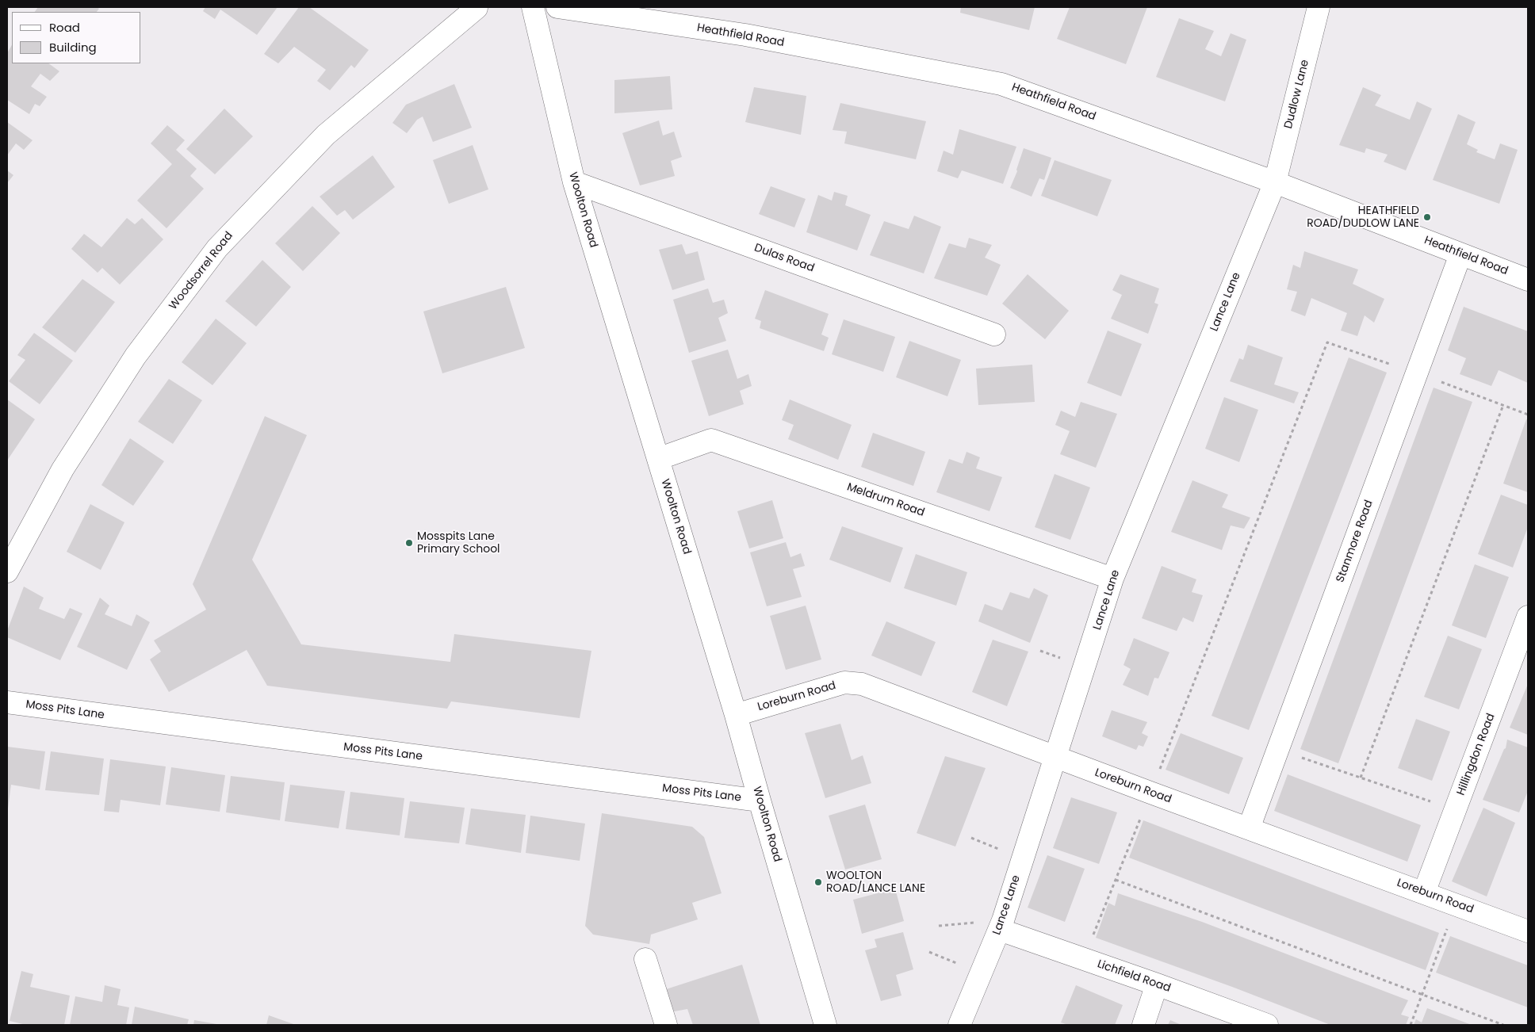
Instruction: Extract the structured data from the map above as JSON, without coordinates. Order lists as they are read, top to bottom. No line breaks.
{"streets":{"street":["Heathfield Road","Dudlow Lane","Woolton Road","Dulas Road","Woodsorrel Road","Lance Lane","Meldrum Road","Stanmore Road","Loreburn Road","Moss Pits Lane","Hillingdon Road","Lichfield Road"]},"crossings":[["Heathfield Road","Dudlow Lane"],["Heathfield Road","Lance Lane"],["Heathfield Road","Stanmore Road"],["Dudlow Lane","Lance Lane"],["Woolton Road","Dulas Road"],["Woolton Road","Meldrum Road"],["Woolton Road","Loreburn Road"],["Woolton Road","Moss Pits Lane"],["Lance Lane","Meldrum Road"],["Lance Lane","Loreburn Road"],["Lance Lane","Lichfield Road"],["Stanmore Road","Loreburn Road"],["Loreburn Road","Hillingdon Road"]],"places":["HEATHFIELD ROAD/DUDLOW LANE","Mosspits Lane Primary School","WOOLTON ROAD/LANCE LANE"],"legend":["Road","Building"]}
